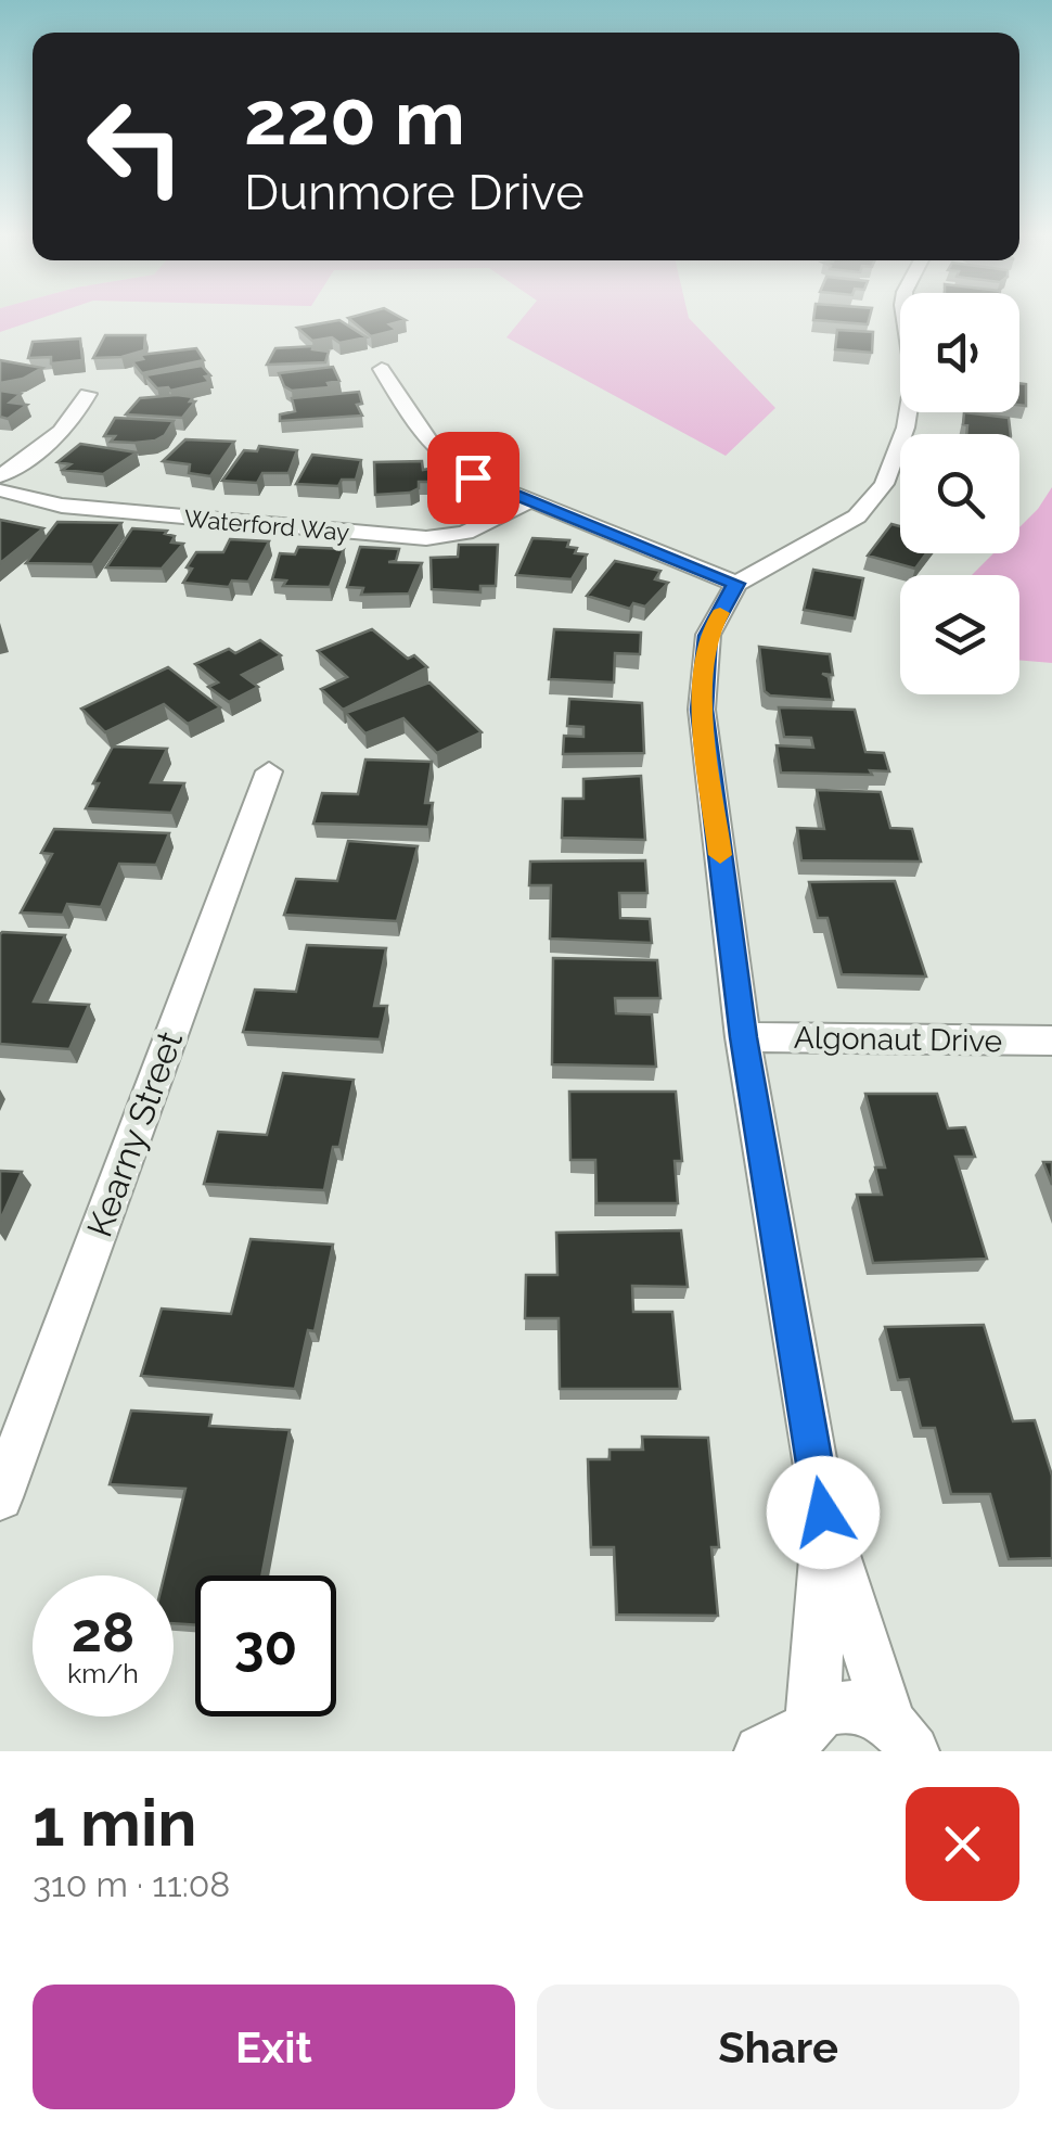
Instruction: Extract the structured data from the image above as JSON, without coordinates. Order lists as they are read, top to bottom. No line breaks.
{"streets":{"street":["Waterford Way","Algonaut Drive","Kearny Street"]},"page":{"turn":["220 m","Dunmore Drive"],"speed":"28 km/h","limit":"30","heading":["1 min","310 m · 11:08"],"buttons":["Exit","Share"]}}
